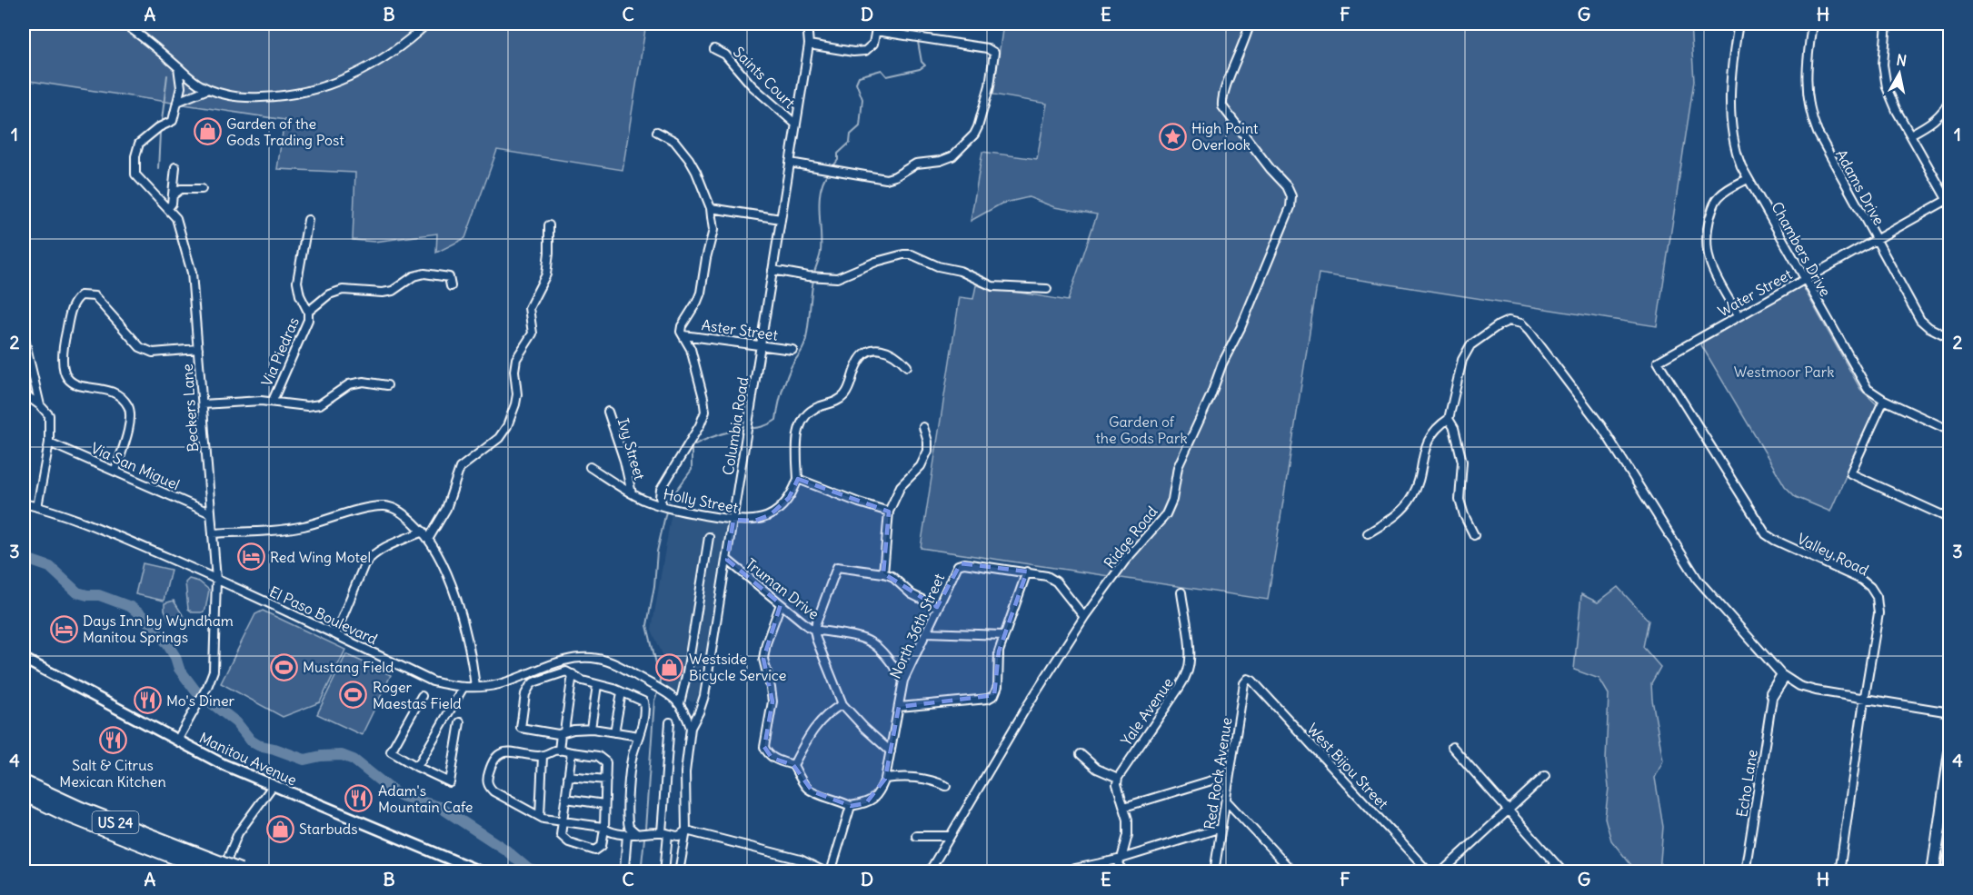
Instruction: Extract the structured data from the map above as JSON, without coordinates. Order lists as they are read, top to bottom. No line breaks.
{"streets":{"highway":["US 24"],"main road":["Manitou Avenue"],"street":["Saints Court","Adams Drive","Chambers Drive","Water Street","Aster Street","Via Piedras","Beckers Lane","Columbia Road","Ivy Street","Via San Miguel","Holly Street","Ridge Road","Valley Road","Truman Drive","El Paso Boulevard","North 36th Street","Yale Avenue","West Bijou Street","Red Rock Avenue","Echo Lane"]},"crossings":[["Saints Court","Columbia Road"],["Adams Drive","Water Street"],["Chambers Drive","Water Street"],["Water Street","Valley Road"],["Aster Street","Columbia Road"],["Beckers Lane","Via San Miguel"],["Beckers Lane","El Paso Boulevard"],["Beckers Lane","Manitou Avenue"],["Columbia Road","Holly Street"],["Columbia Road","Truman Drive"],["Ivy Street","Holly Street"],["Truman Drive","North 36th Street"],["West Bijou Street","Red Rock Avenue"]],"parks":["Westmoor Park","Garden of the Gods Park"],"places":{"shop":["Garden of the Gods Trading Post","Westside Bicycle Service","Starbuds"],"place":["High Point Overlook"],"hotel":["Red Wing Motel","Days Inn by Wyndham Manitou Springs"],"sports":["Mustang Field","Roger Maestas Field"],"restaurant":["Mo's Diner","Salt & Citrus Mexican Kitchen","Adam's Mountain Cafe"]},"north":"top","grid":{"columns":["A","B","C","D","E","F","G","H"],"rows":["1","2","3","4"]}}
